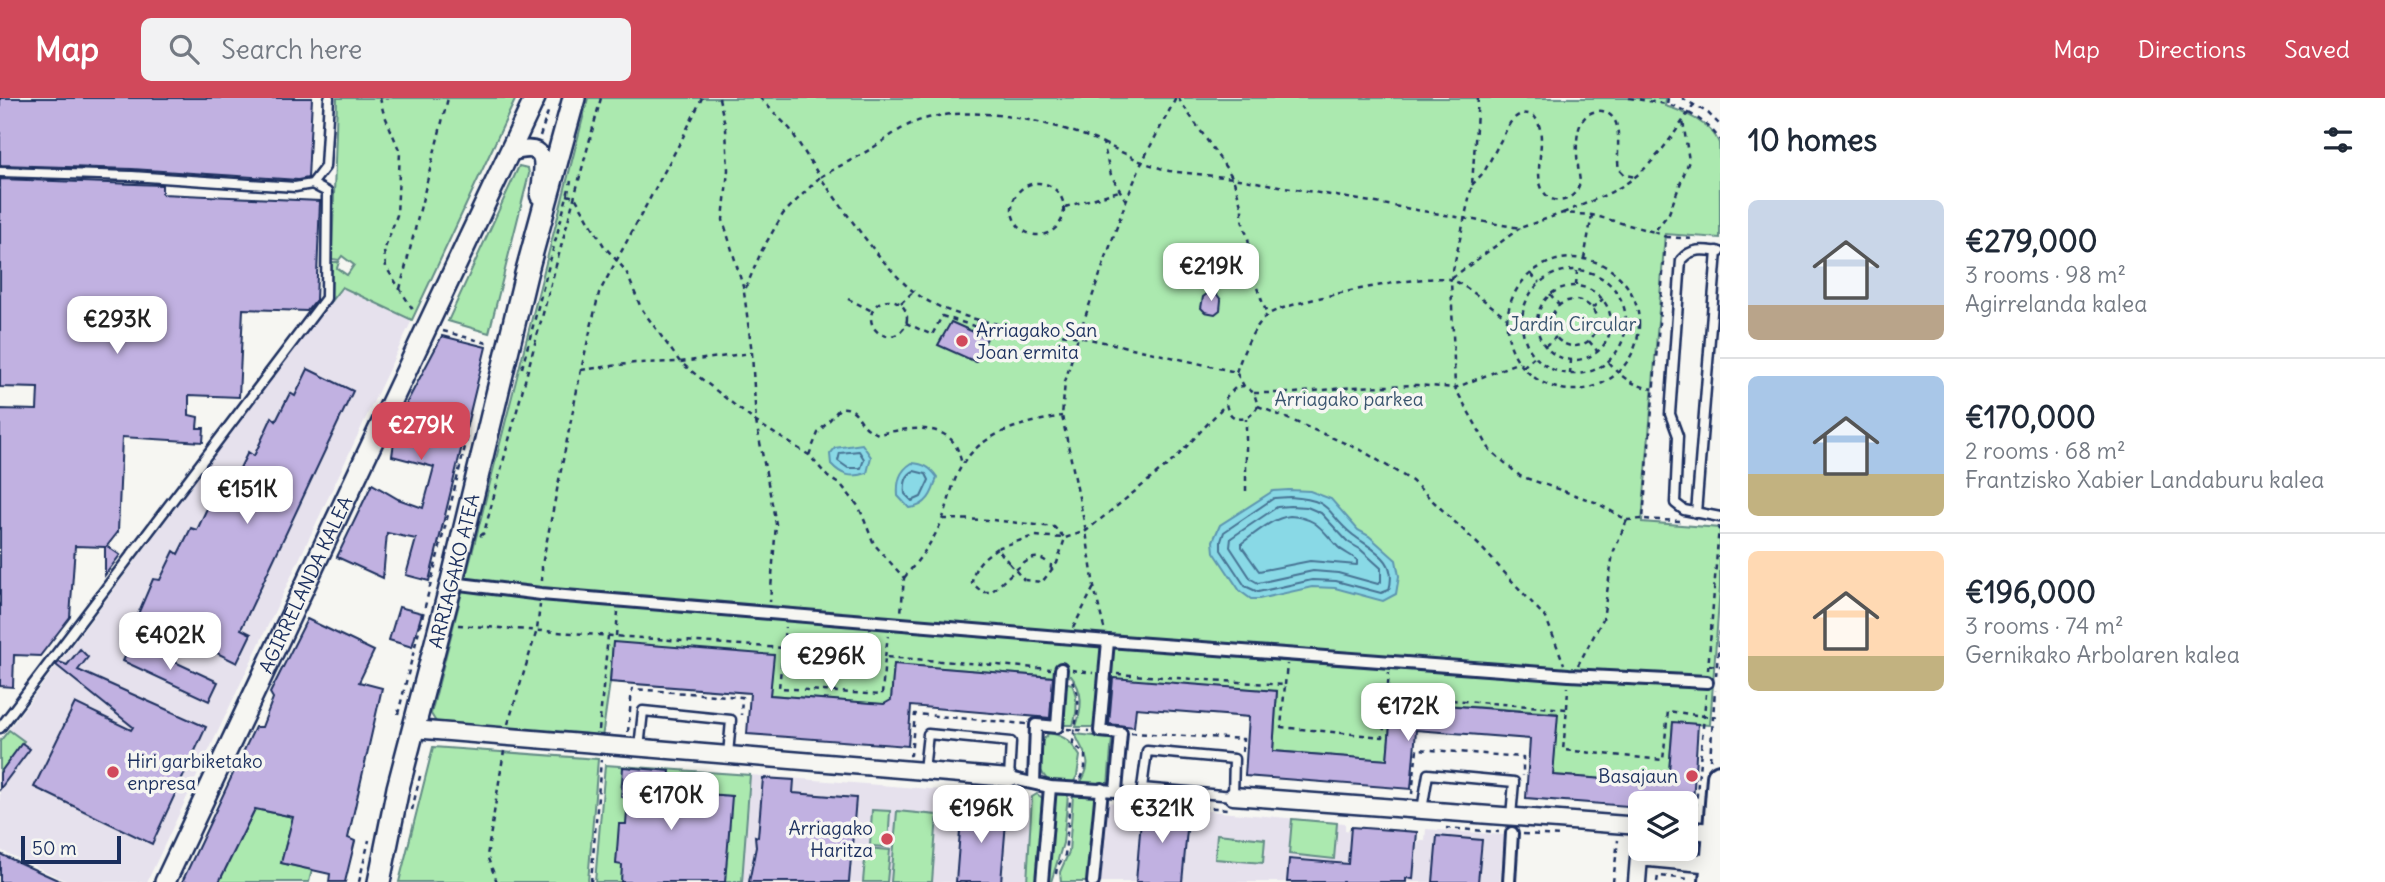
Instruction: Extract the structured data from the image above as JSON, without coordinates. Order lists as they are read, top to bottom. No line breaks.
{"streets":{"main road":["ARRIAGAKO ATEA"],"street":["AGIRRELANDA KALEA"]},"parks":["Jardín Circular","Arriagako parkea"],"places":["Arriagako San Joan ermita","Hiri garbiketako enpresa","Basajaun","Arriagako Haritza"],"scale_bar":"50 m","page":{"header":"Map","search":"Search here","nav":["Map","Directions","Saved"],"heading":"10 homes","list":[{"name":"€279,000","note":"3 rooms · 98 m² · Agirrelanda kalea"},{"name":"€170,000","note":"2 rooms · 68 m² · Frantzisko Xabier Landaburu kalea"},{"name":"€196,000","note":"3 rooms · 74 m² · Gernikako Arbolaren kalea"}],"price":["€219K","€293K","€279K","€151K","€402K","€296K","€172K","€170K","€196K","€321K"],"scale":"50 m"}}
